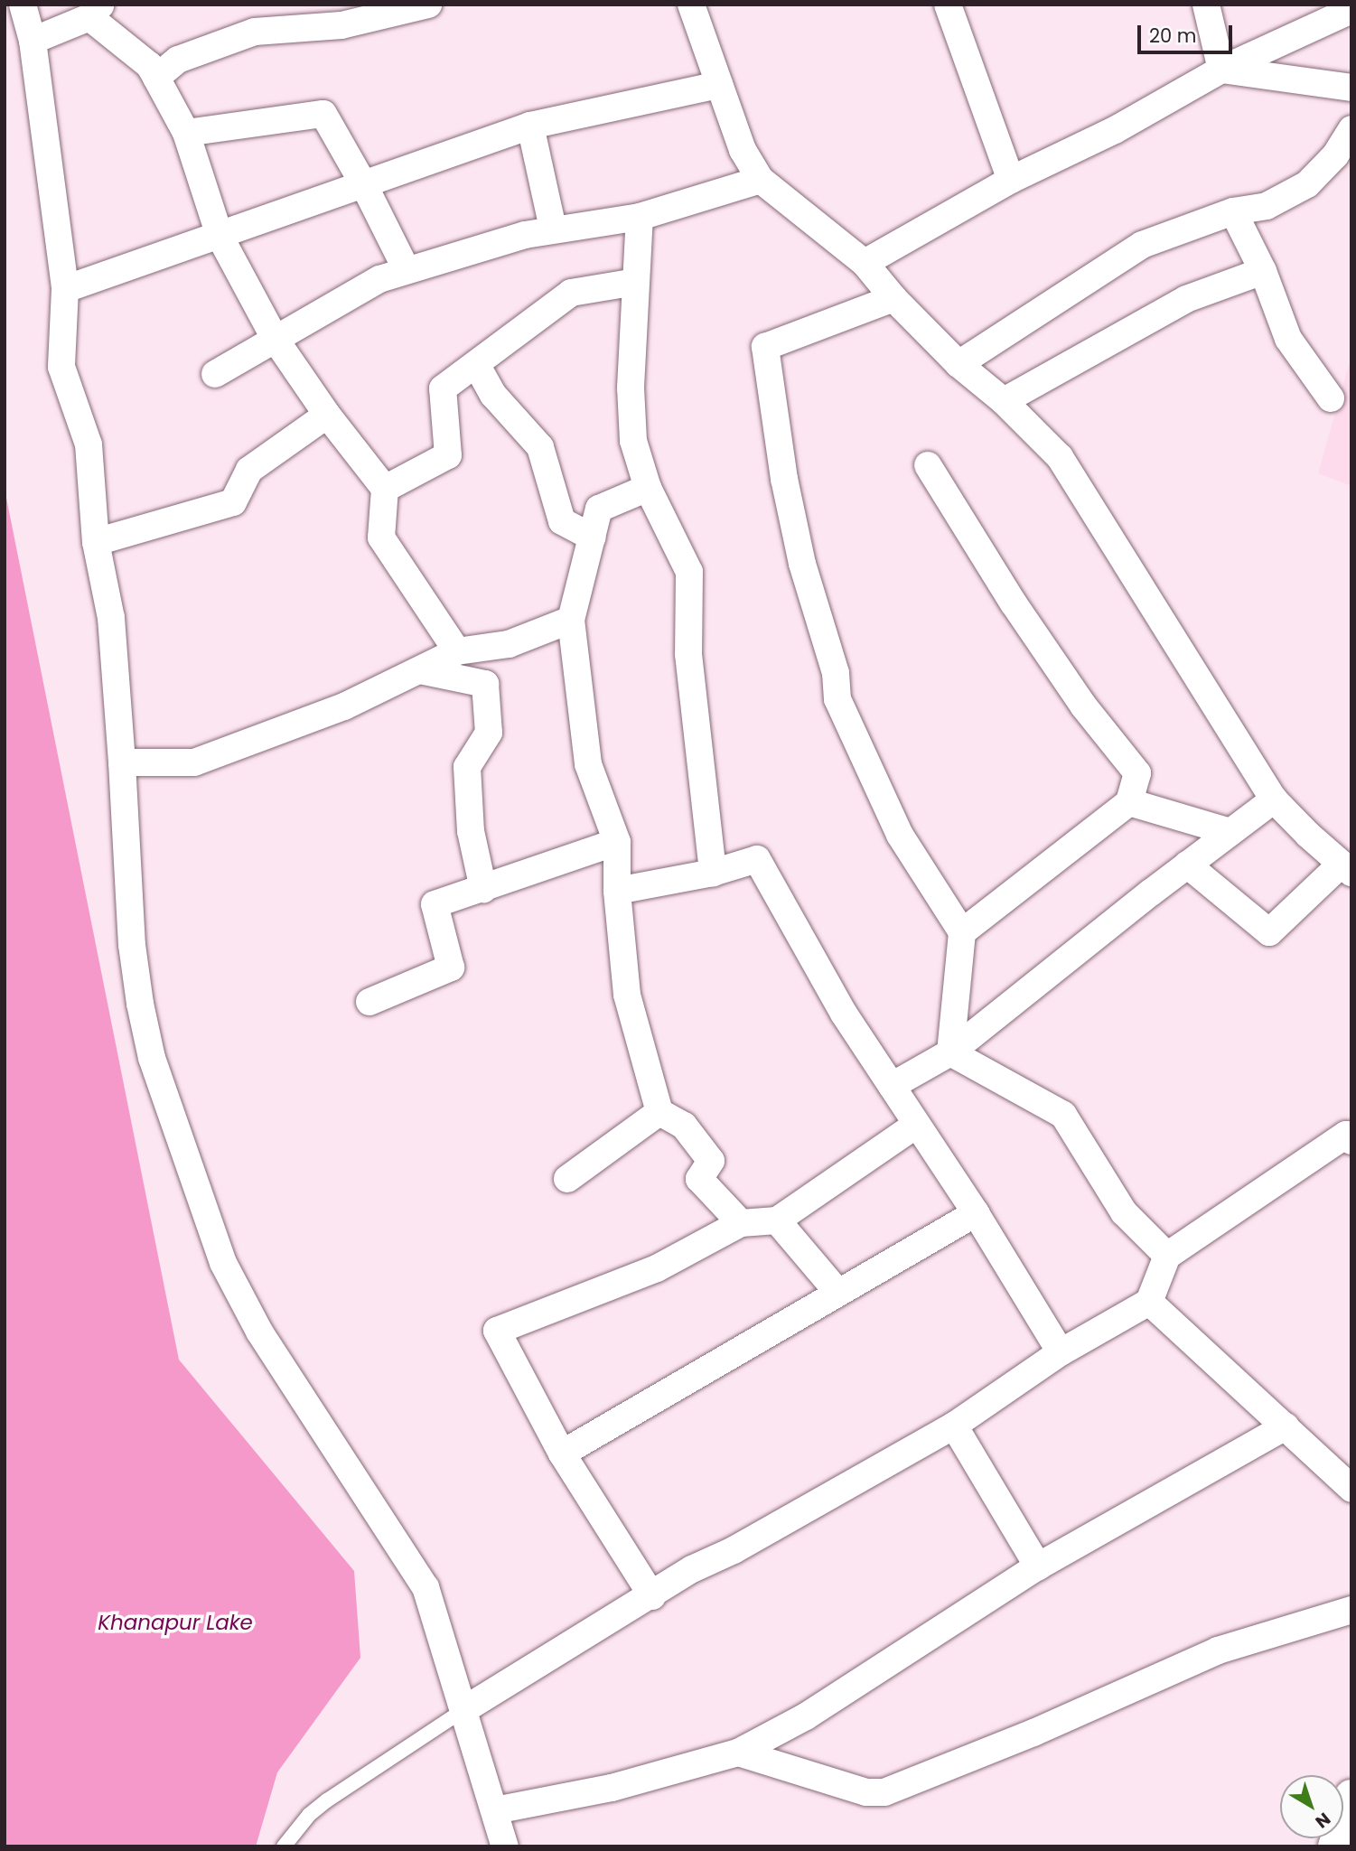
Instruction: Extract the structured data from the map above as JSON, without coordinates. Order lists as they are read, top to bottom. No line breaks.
{"water":["Khanapur Lake"],"scale_bar":"20 m","north":"bottom right"}
